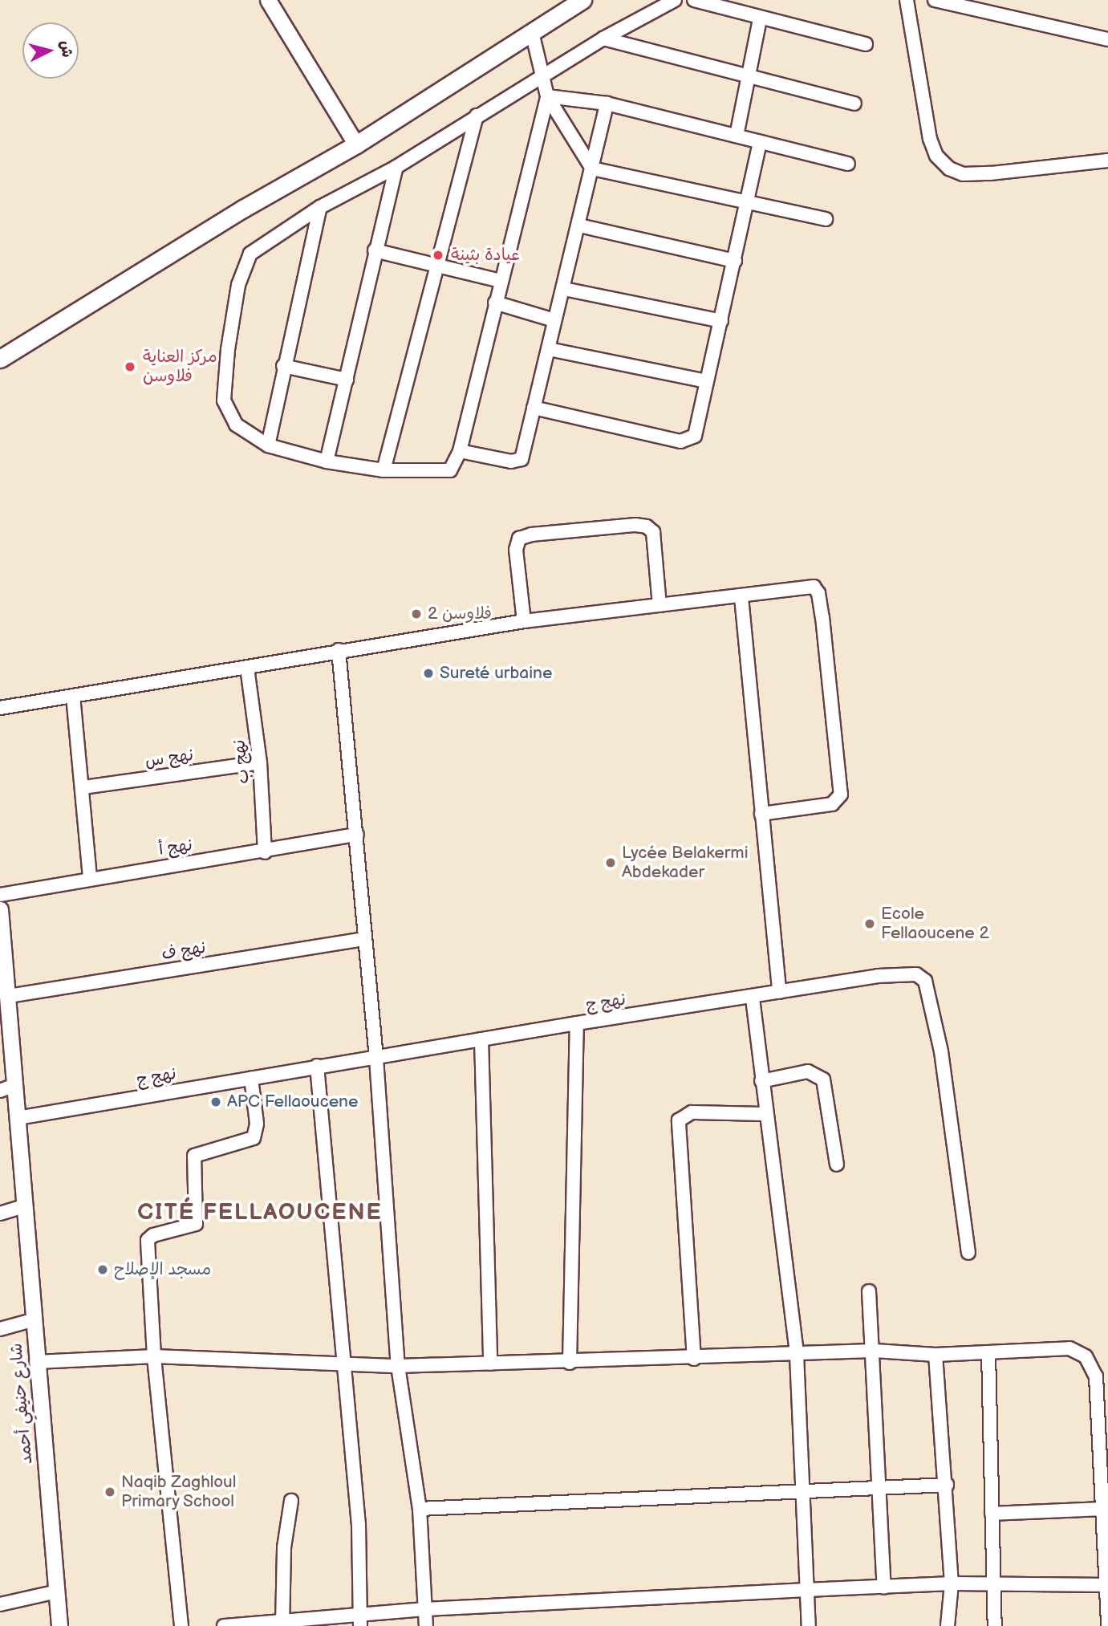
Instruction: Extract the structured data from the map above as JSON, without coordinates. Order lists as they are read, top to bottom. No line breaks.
{"streets":{"street":["نهج س","نهج ب","نهج أ","نهج ف","نهج ج","شارع حنيفي أحمد"]},"crossings":[["نهج س","نهج ب"],["نهج ب","نهج أ"],["نهج ف","شارع حنيفي أحمد"],["نهج ج","شارع حنيفي أحمد"]],"districts":["CITÉ FELLAOUCENE"],"places":["عيادة بثينة","مركز العناية فلاوسن","فلاوسن 2","Sureté urbaine","Lycée Belakermi Abdekader","Ecole Fellaoucene 2","APC Fellaoucene","مسجد اﻹصلاح","Naqib Zaghloul Primary School"],"north":"right"}
